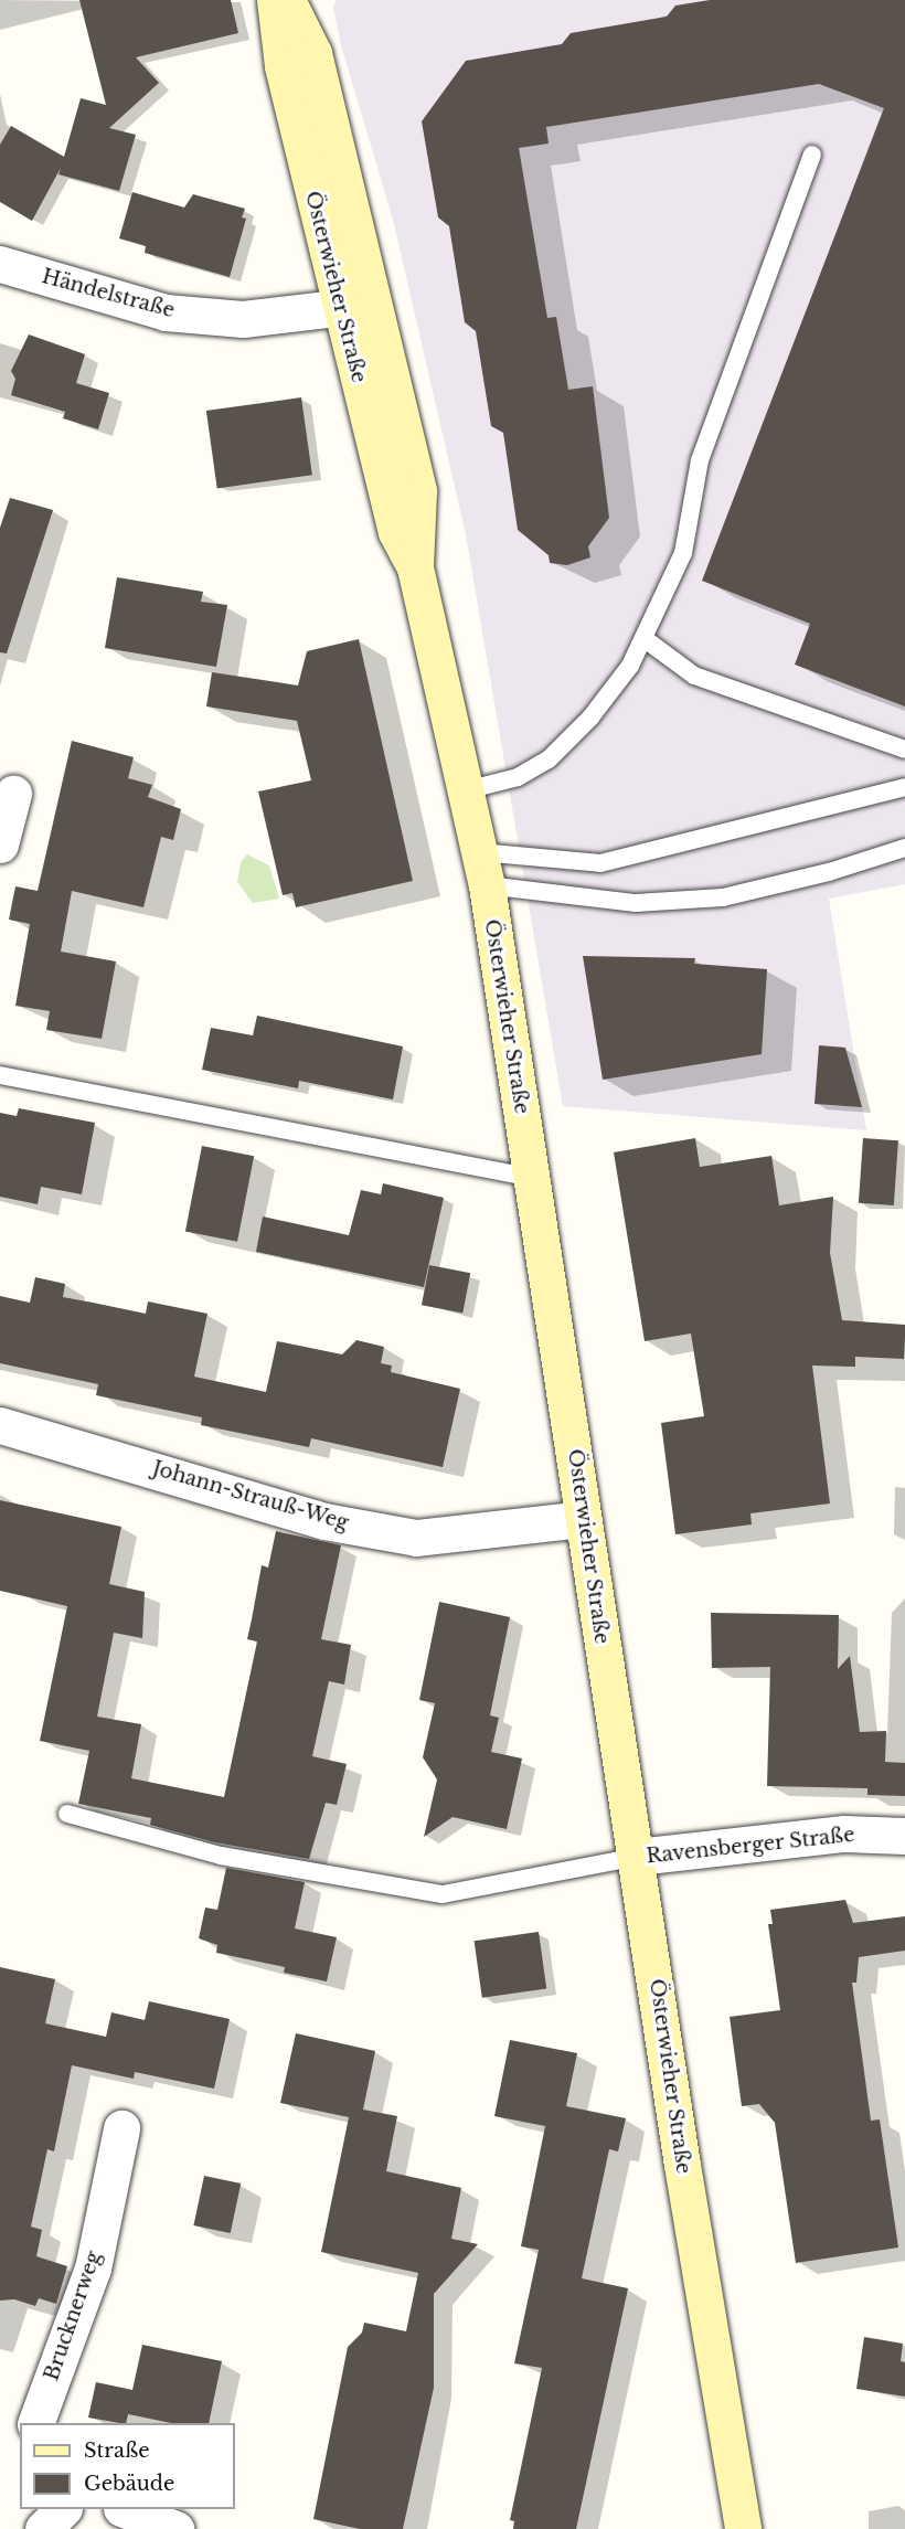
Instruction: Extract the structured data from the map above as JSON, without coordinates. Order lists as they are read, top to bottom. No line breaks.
{"streets":{"street":["Österwieher Straße","Händelstraße","Johann-Strauß-Weg","Ravensberger Straße","Brucknerweg"]},"crossings":[["Österwieher Straße","Händelstraße"],["Österwieher Straße","Johann-Strauß-Weg"],["Österwieher Straße","Ravensberger Straße"]],"legend":["Straße","Gebäude"]}
